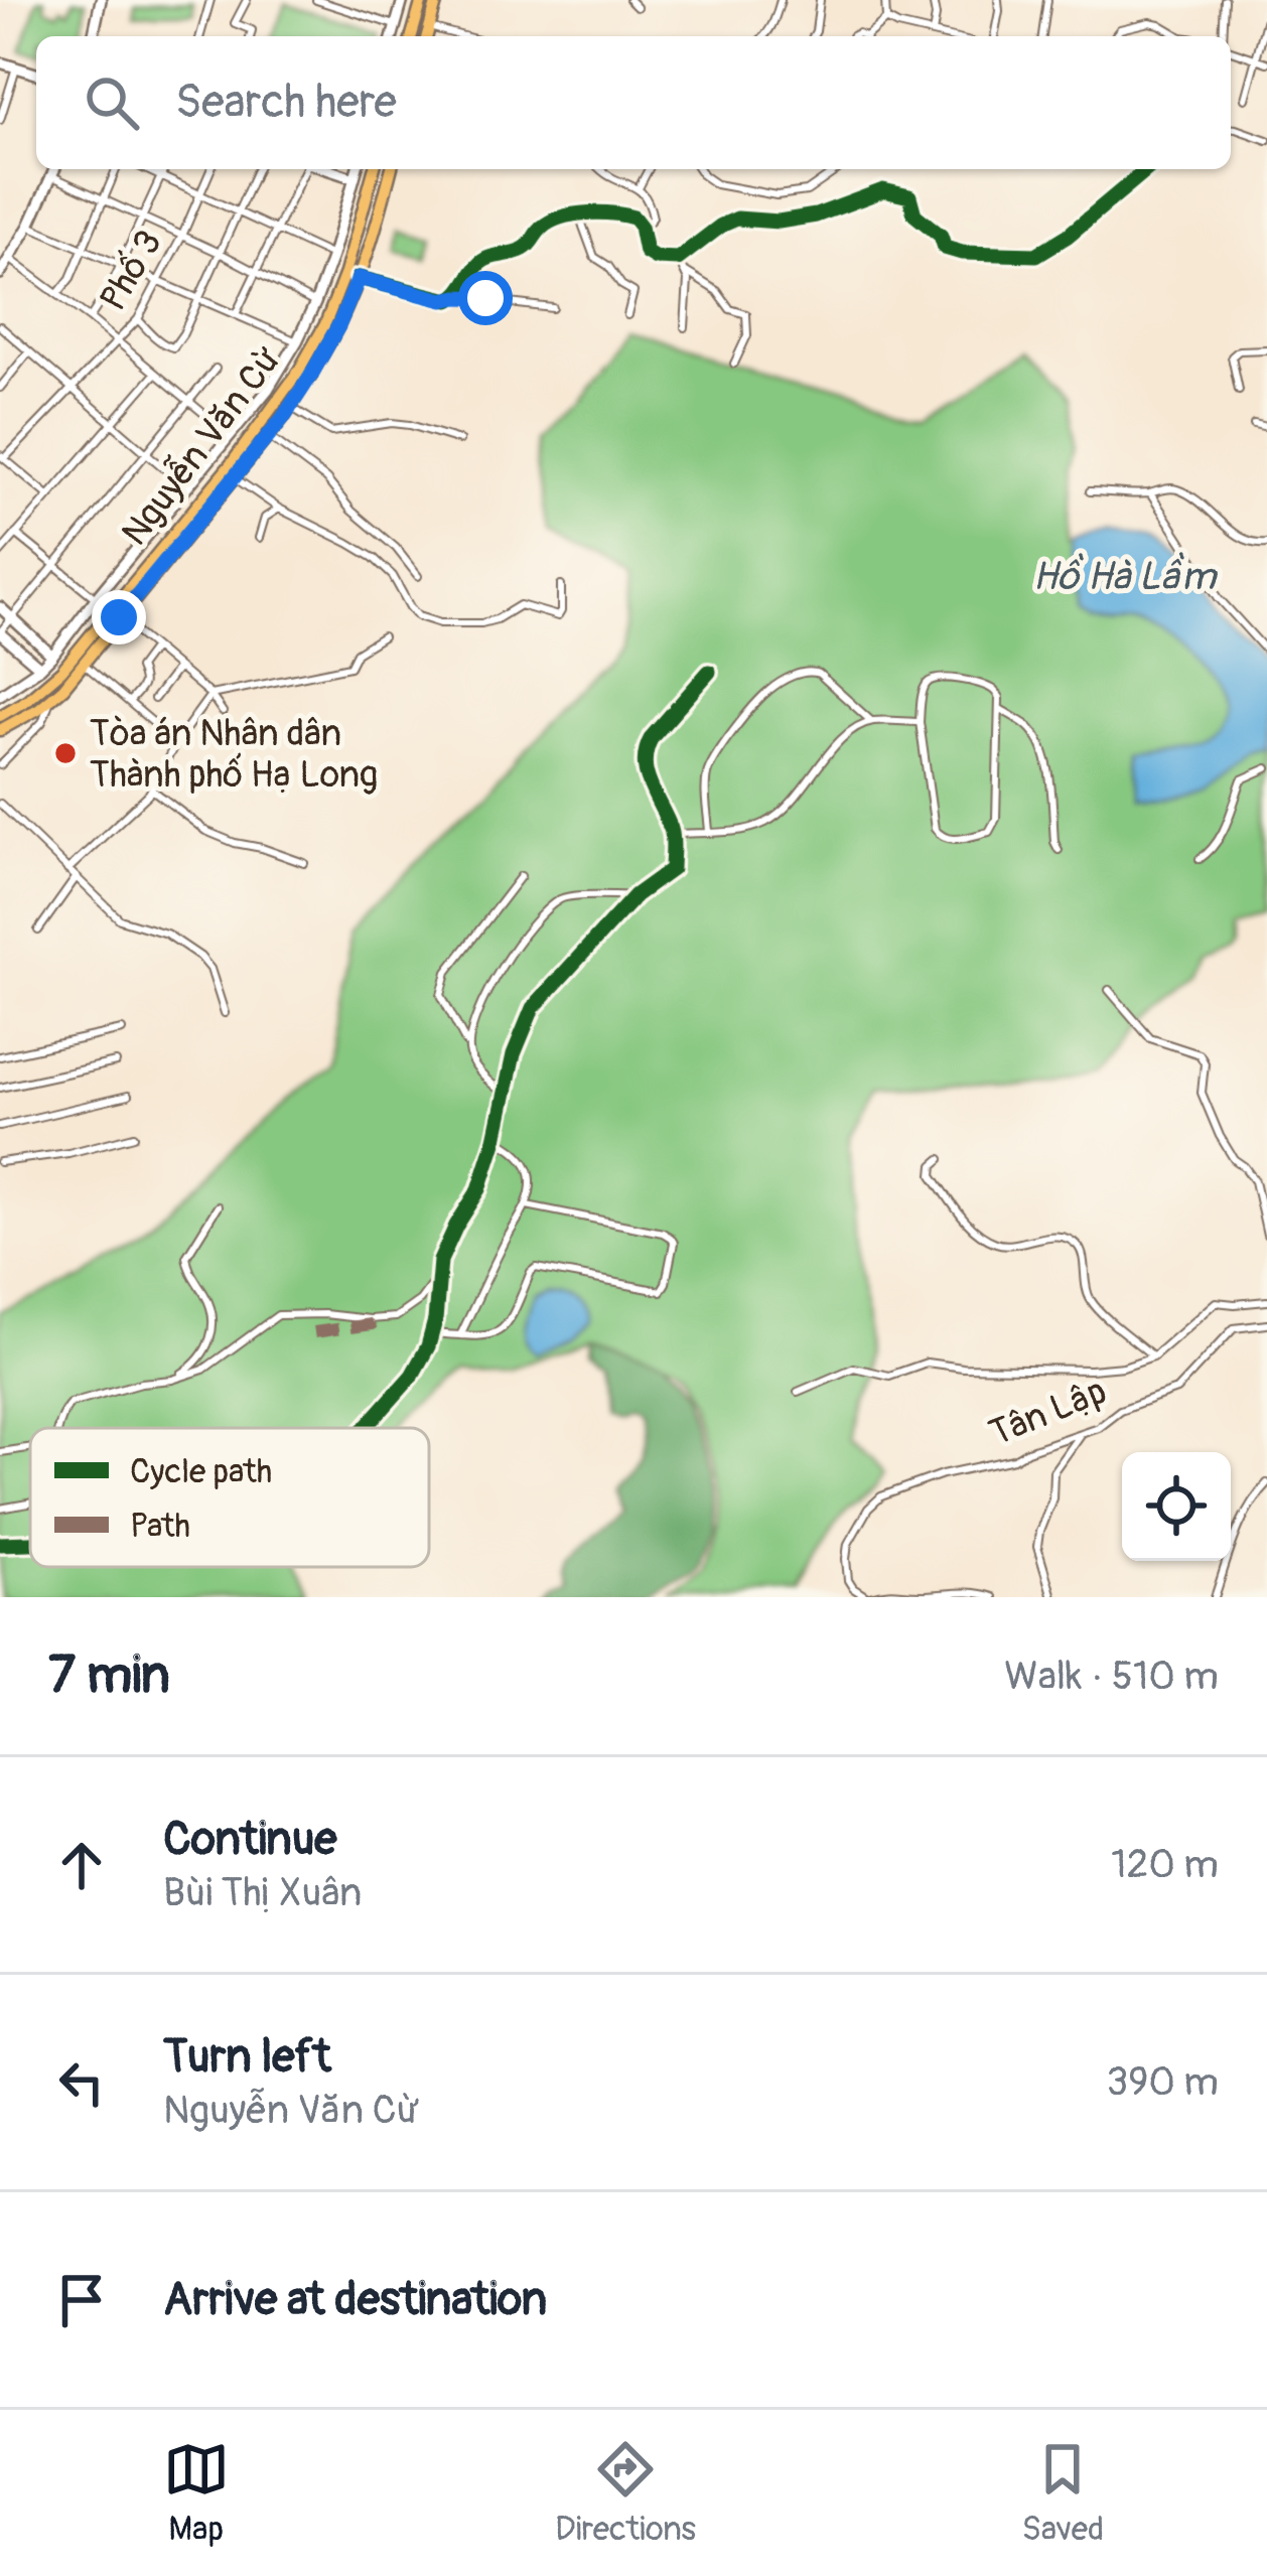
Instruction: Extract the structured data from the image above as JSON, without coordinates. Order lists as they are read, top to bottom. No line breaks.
{"streets":{"main road":["Nguyễn Văn Cừ"],"street":["Phố 3","Tân Lập"]},"water":["Hồ Hà Lầm"],"places":["Tòa án Nhân dân Thành phố Hạ Long"],"legend":["Cycle path","Path"],"page":{"search":"Search here","heading":["7 min","Walk · 510 m"],"list":[["Continue","Bùi Thị Xuân","120 m"],["Turn left","Nguyễn Văn Cừ","390 m"],"Arrive at destination"],"nav":["Map","Directions","Saved"]}}
